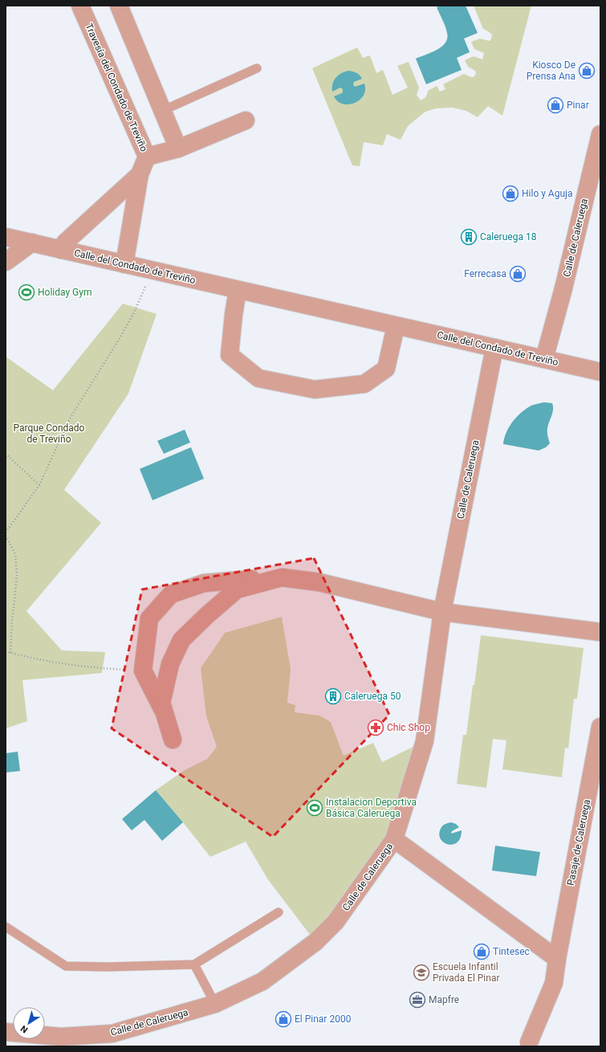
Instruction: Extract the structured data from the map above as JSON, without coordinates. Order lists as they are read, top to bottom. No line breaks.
{"streets":{"street":["Travesía del Condado de Treviño","Calle de Caleruega","Calle del Condado de Treviño","Pasaje de Caleruega"]},"crossings":[["Calle de Caleruega","Calle del Condado de Treviño"]],"parks":["Parque Condado de Treviño"],"places":{"shop":["Kiosco De Prensa Ana","Pinar","Hilo y Aguja","Ferrecasa","Tintesec","El Pinar 2000"],"building":["Caleruega 18","Caleruega 50"],"sports":["Holiday Gym","Instalacion Deportiva Básica Caleruega"],"pharmacy":["Chic Shop"],"school or university":["Escuela Infantil Privada El Pinar"],"office":["Mapfre"]},"north":"bottom left"}
